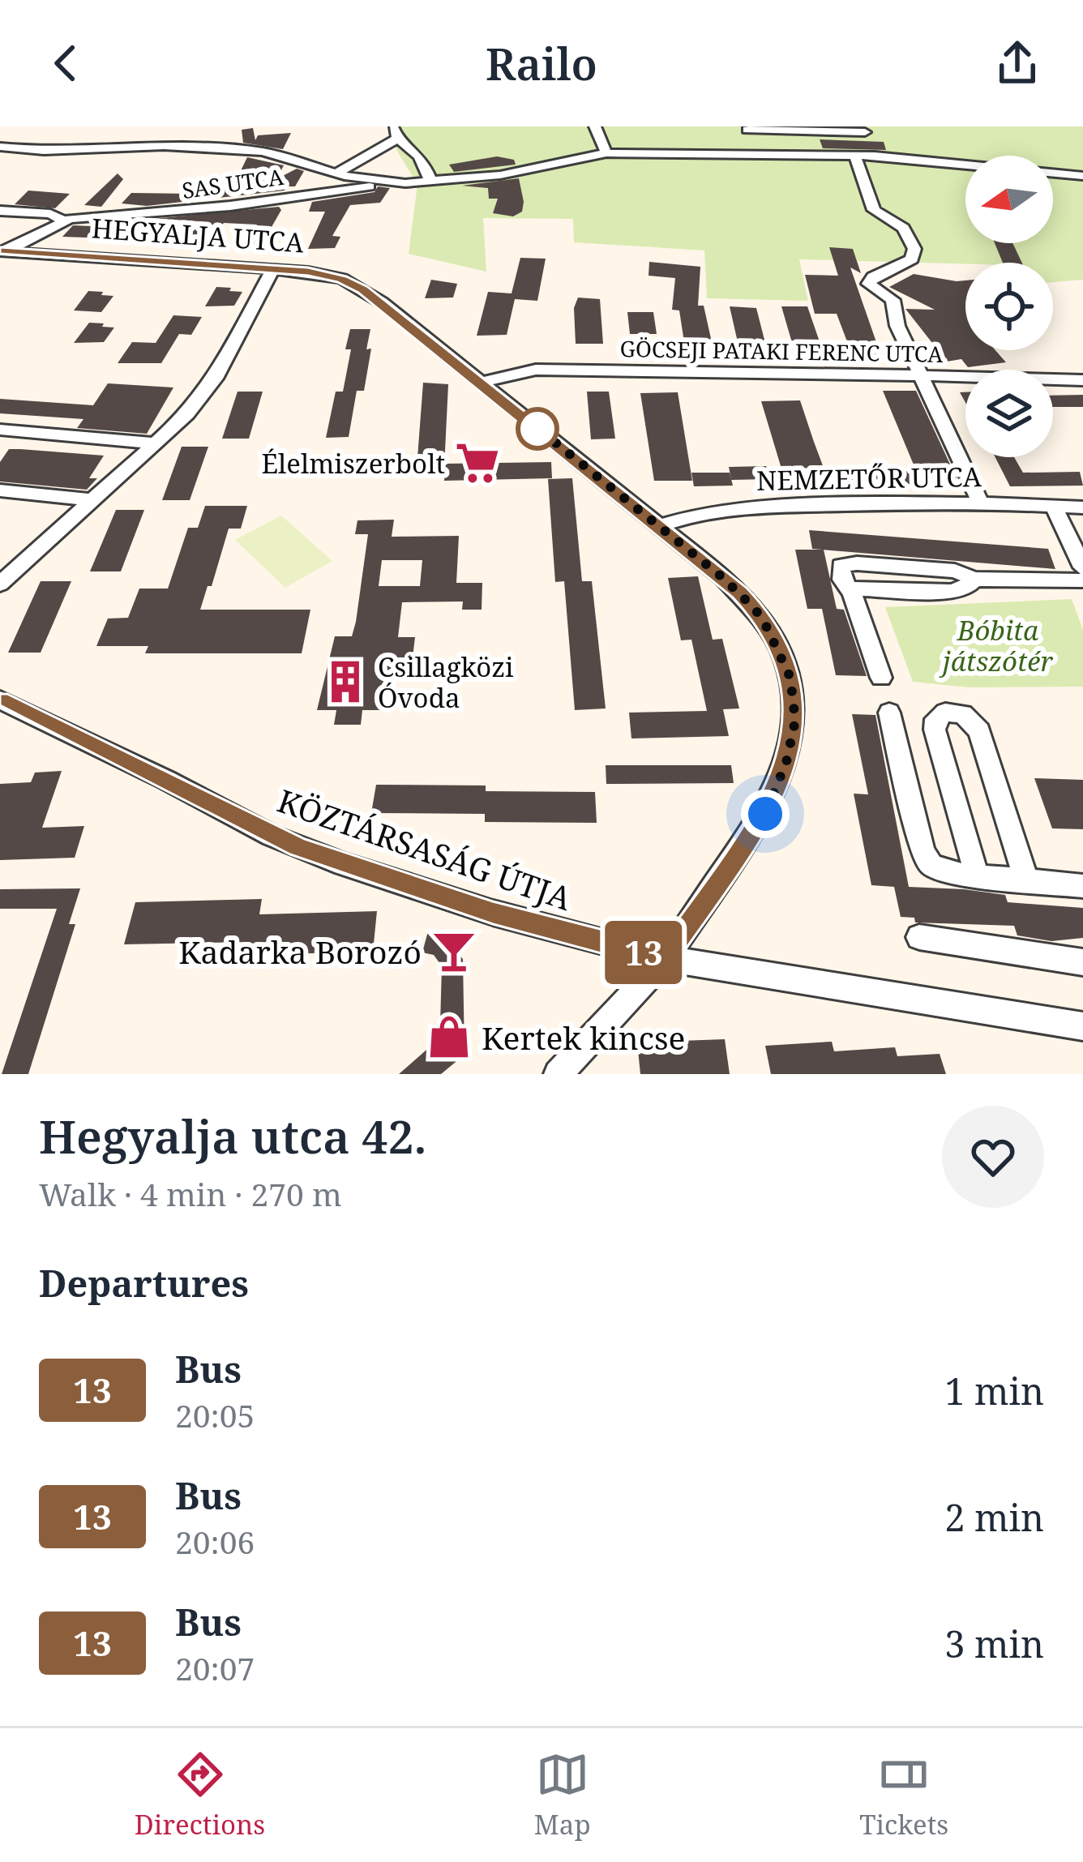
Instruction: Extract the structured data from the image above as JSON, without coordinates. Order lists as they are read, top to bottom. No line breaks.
{"streets":{"street":["SAS UTCA","HEGYALJA UTCA","GÖCSEJI PATAKI FERENC UTCA","NEMZETŐR UTCA","KÖZTÁRSASÁG ÚTJA"]},"crossings":[["SAS UTCA","HEGYALJA UTCA"],["HEGYALJA UTCA","GÖCSEJI PATAKI FERENC UTCA"],["HEGYALJA UTCA","NEMZETŐR UTCA"],["HEGYALJA UTCA","KÖZTÁRSASÁG ÚTJA"]],"parks":["Bóbita játszótér"],"places":{"supermarket":["Élelmiszerbolt"],"building":["Csillagközi Óvoda"],"bar":["Kadarka Borozó"],"shop":["Kertek kincse"]},"lines":["bus line 13"],"north":"left","page":{"header":"Railo","on_map":"13","heading":[["Hegyalja utca 42.","Walk · 4 min · 270 m"],"Departures"],"list":[{"mark":"13","name":"Bus","note":"20:05","value":"1 min"},{"mark":"13","name":"Bus","note":"20:06","value":"2 min"},{"mark":"13","name":"Bus","note":"20:07","value":"3 min"}],"tabs":["Directions","Map","Tickets"]}}
